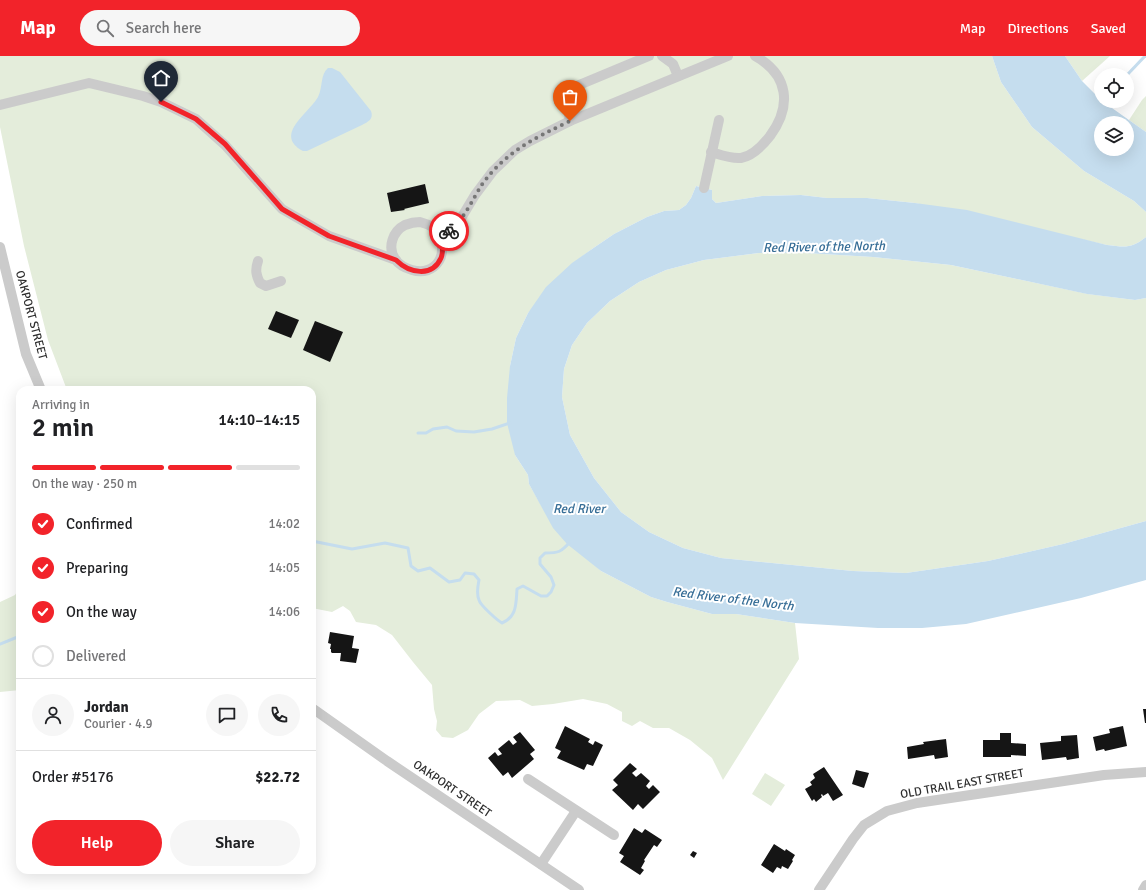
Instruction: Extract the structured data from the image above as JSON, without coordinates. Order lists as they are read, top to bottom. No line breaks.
{"streets":{"street":["OAKPORT STREET","OLD TRAIL EAST STREET"]},"water":["Red River of the North","Red River"],"page":{"header":"Map","search":"Search here","nav":["Map","Directions","Saved"],"heading":["2 min","Arriving in","14:10–14:15"],"panel":["Jordan","Courier · 4.9","Order #5176","$22.72"],"bar":"On the way · 250 m","list":[["Confirmed","14:02"],["Preparing","14:05"],["On the way","14:06"],"Delivered"],"buttons":["Help","Share"]}}
